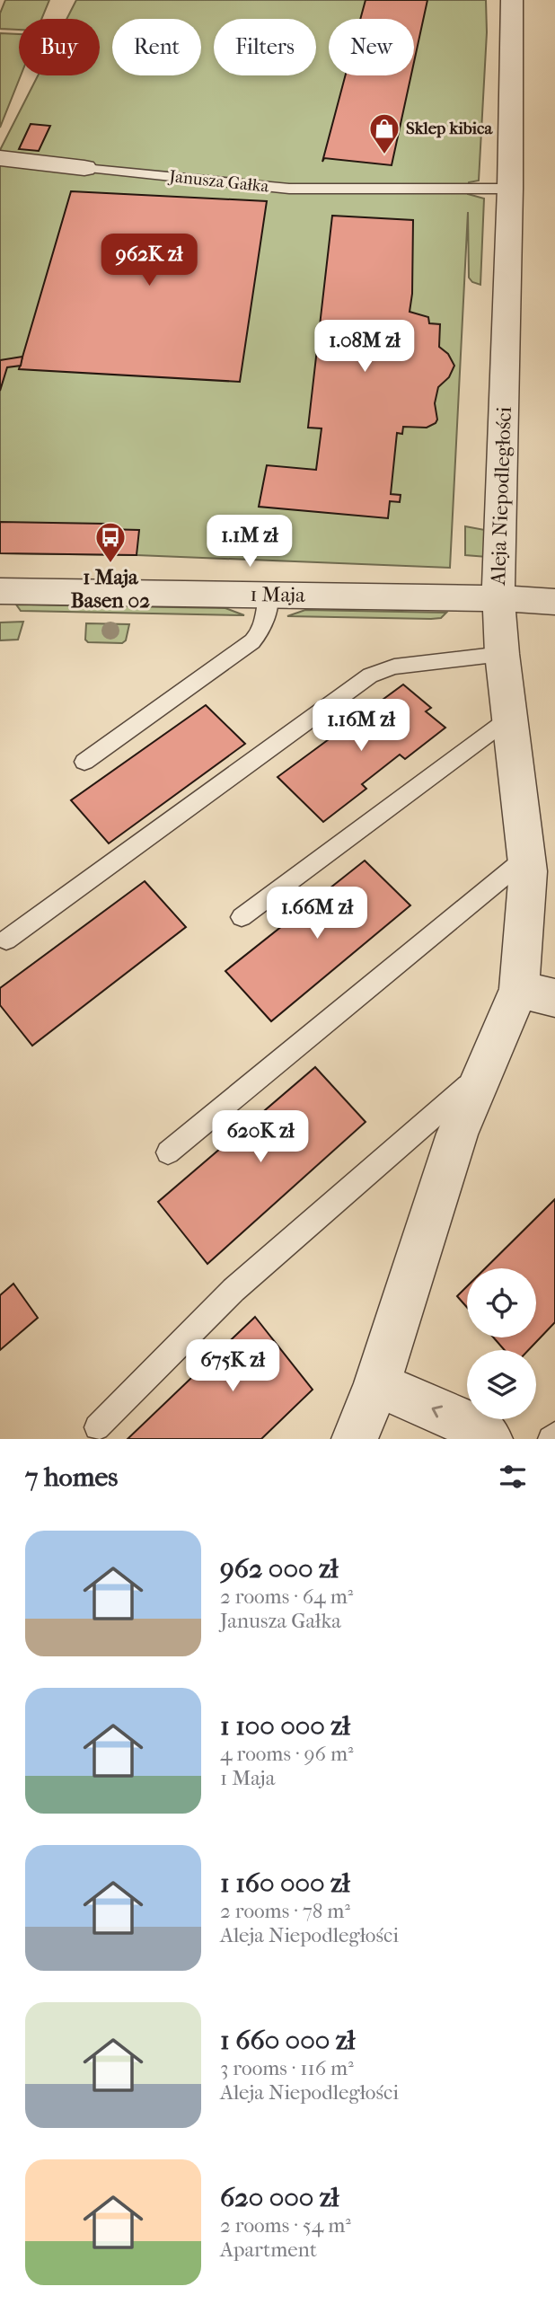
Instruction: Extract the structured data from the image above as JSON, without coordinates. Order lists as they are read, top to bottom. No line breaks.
{"streets":{"street":["Janusza Gałka","Aleja Niepodległości","1 Maja"]},"crossings":[["Janusza Gałka","Aleja Niepodległości"],["Aleja Niepodległości","1 Maja"]],"places":{"shop":["Sklep kibica"],"bus stop":["1 Maja Basen 02"]},"page":{"chip":["Buy","Rent","Filters","New"],"price":["962K zł","1.08M zł","1.1M zł","1.16M zł","1.66M zł","620K zł","675K zł"],"heading":"7 homes","list":[{"name":"962 000 zł","note":"2 rooms · 64 m² · Janusza Gałka"},{"name":"1 100 000 zł","note":"4 rooms · 96 m² · 1 Maja"},{"name":"1 160 000 zł","note":"2 rooms · 78 m² · Aleja Niepodległości"},{"name":"1 660 000 zł","note":"3 rooms · 116 m² · Aleja Niepodległości"},{"name":"620 000 zł","note":"2 rooms · 54 m² · Apartment"}]}}
